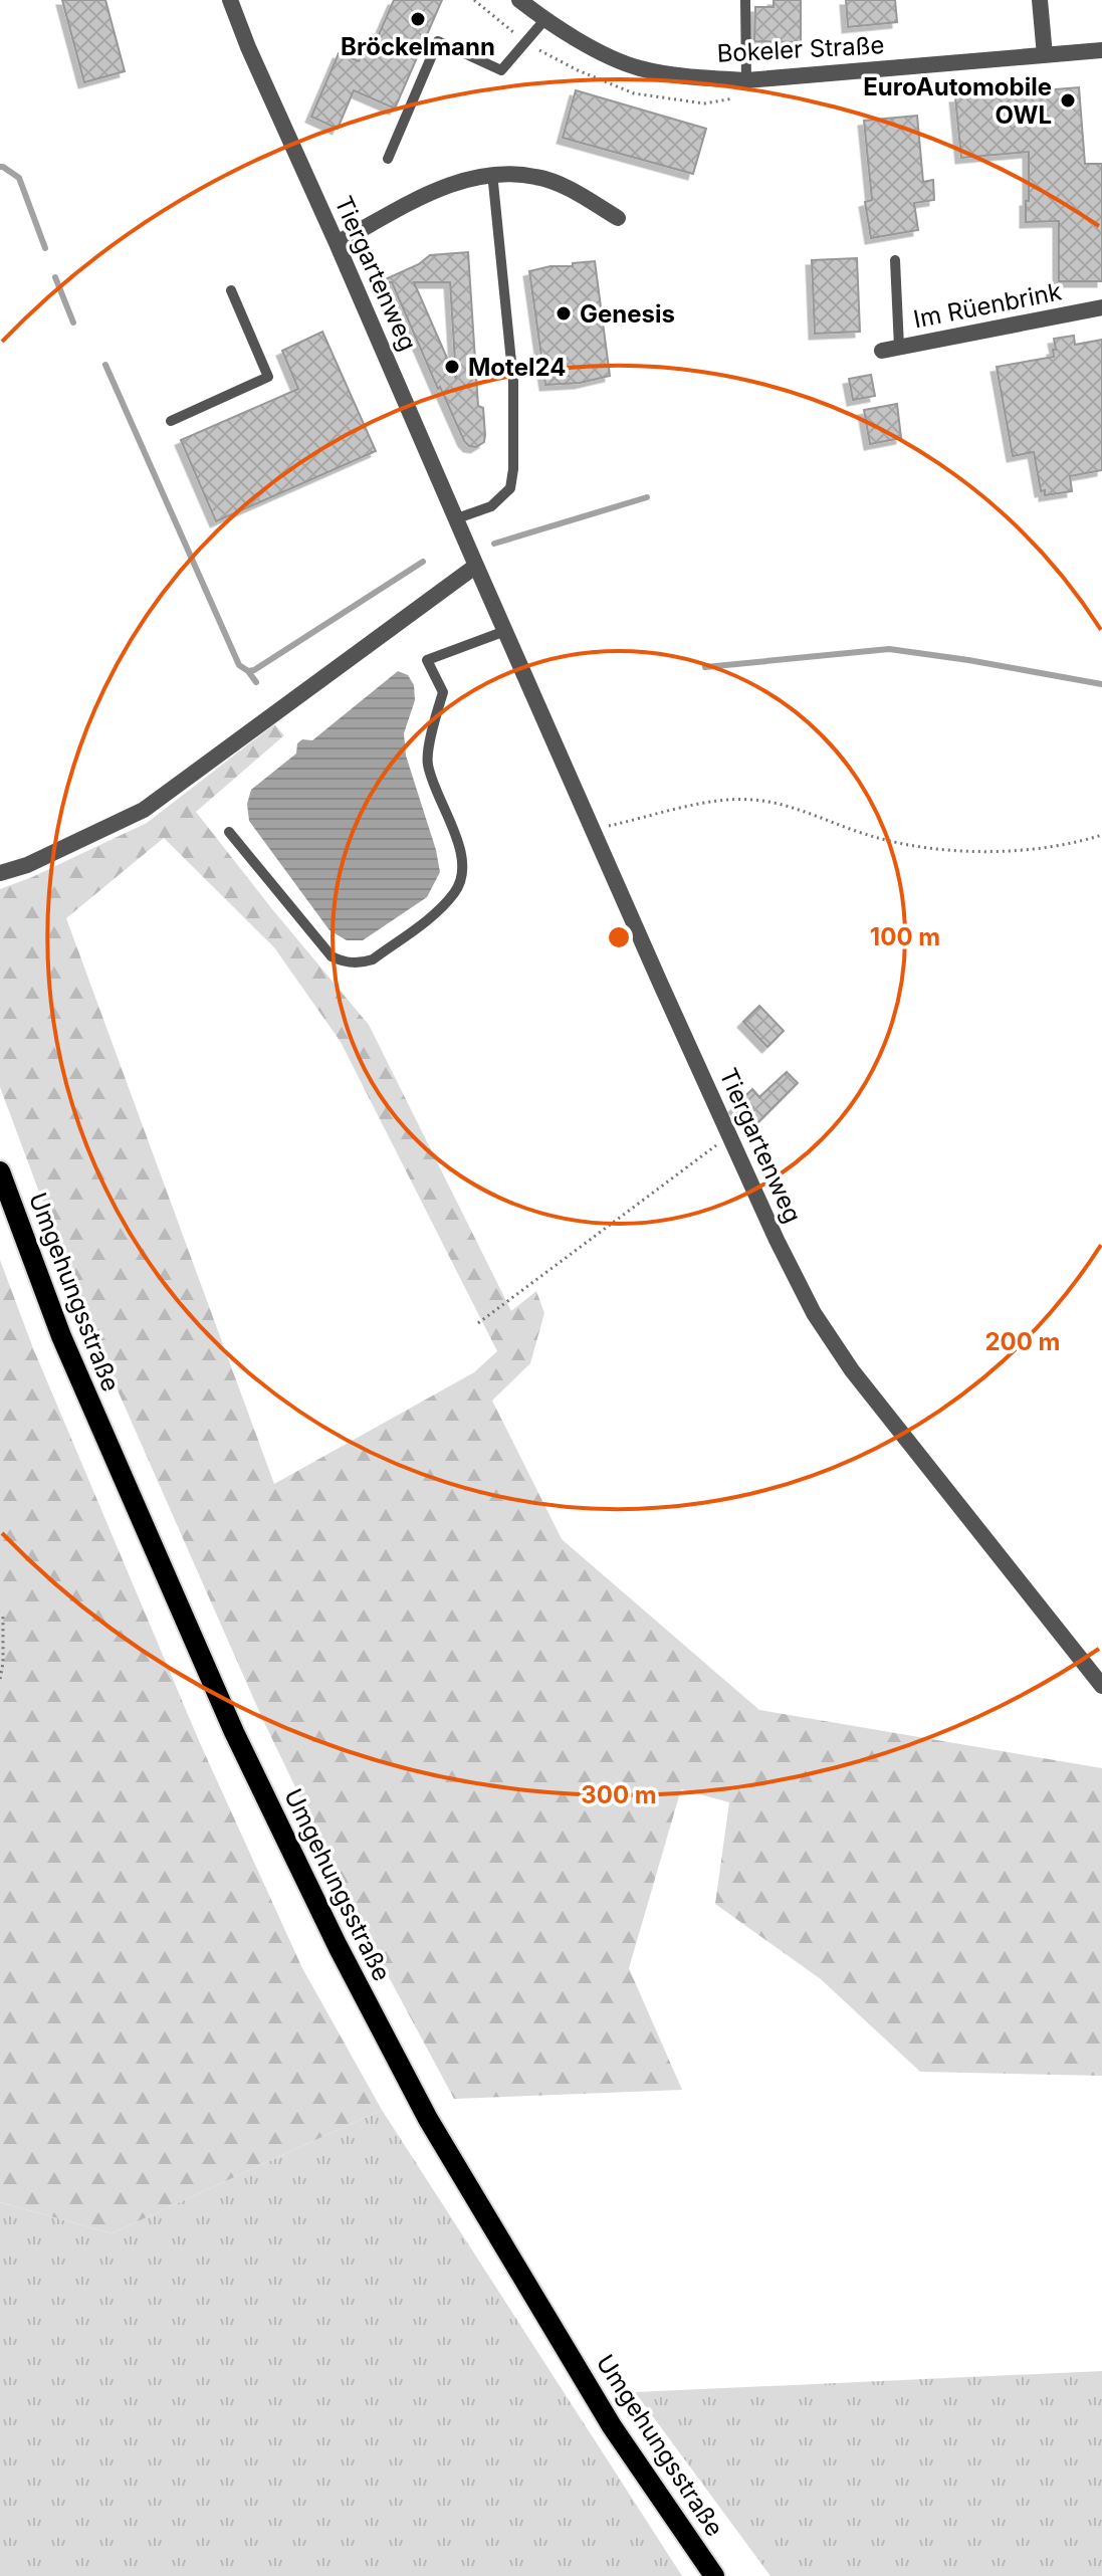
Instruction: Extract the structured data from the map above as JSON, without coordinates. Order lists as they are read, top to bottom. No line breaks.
{"streets":{"main road":["Umgehungsstraße"],"street":["Bokeler Straße","Tiergartenweg","Im Rüenbrink"]},"places":["Bröckelmann","EuroAutomobile OWL","Genesis","Motel24"],"rings":["100 m","200 m","300 m"]}
